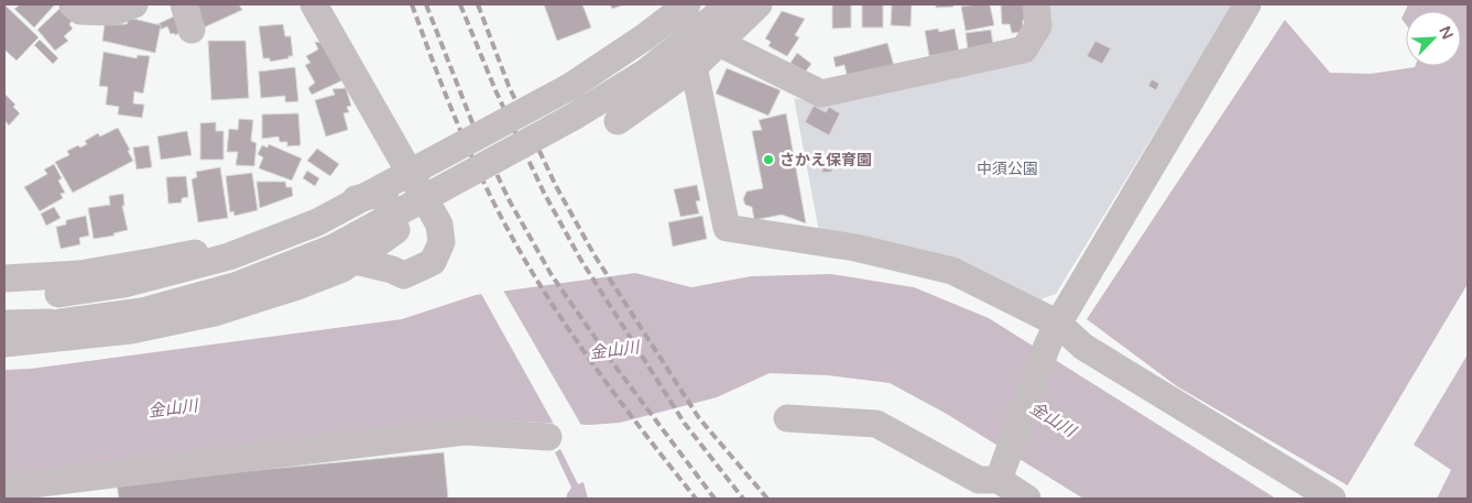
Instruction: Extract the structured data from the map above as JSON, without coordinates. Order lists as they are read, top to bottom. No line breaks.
{"water":["金山川"],"parks":["中須公園"],"places":["さかえ保育園"],"north":"top right"}
